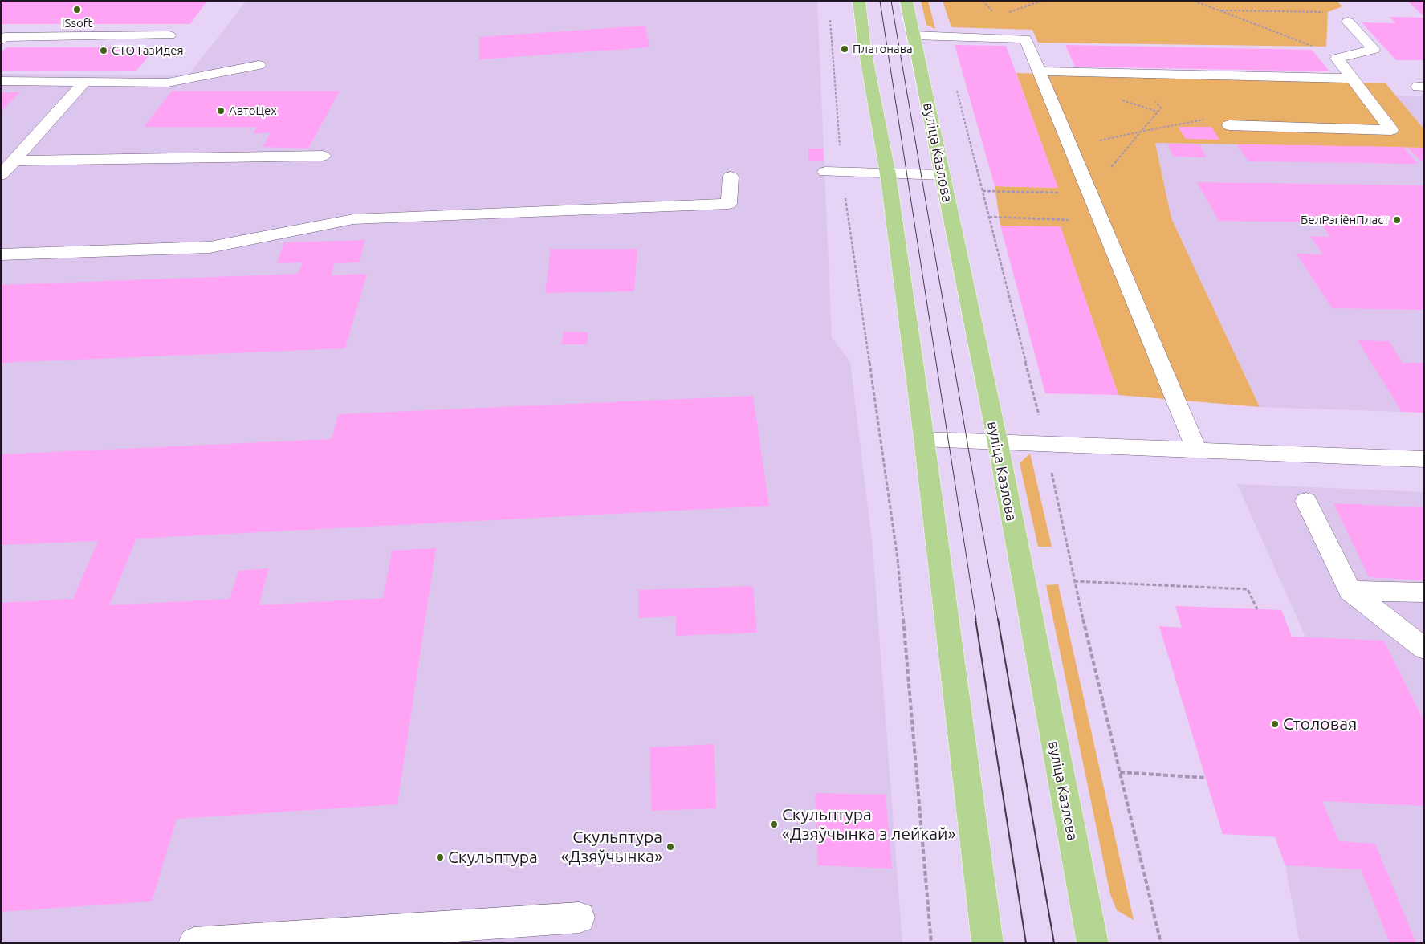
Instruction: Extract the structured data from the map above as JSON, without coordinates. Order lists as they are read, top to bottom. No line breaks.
{"streets":{"main road":["вуліца Казлова"]},"places":["ISsoft","Платонава","СТО ГазИдея","АвтоЦех","БелРэгіёнПласт","Столовая","Скульптура «Дзяўчынка з лейкай»","Скульптура «Дзяўчынка»","Скульптура"]}
